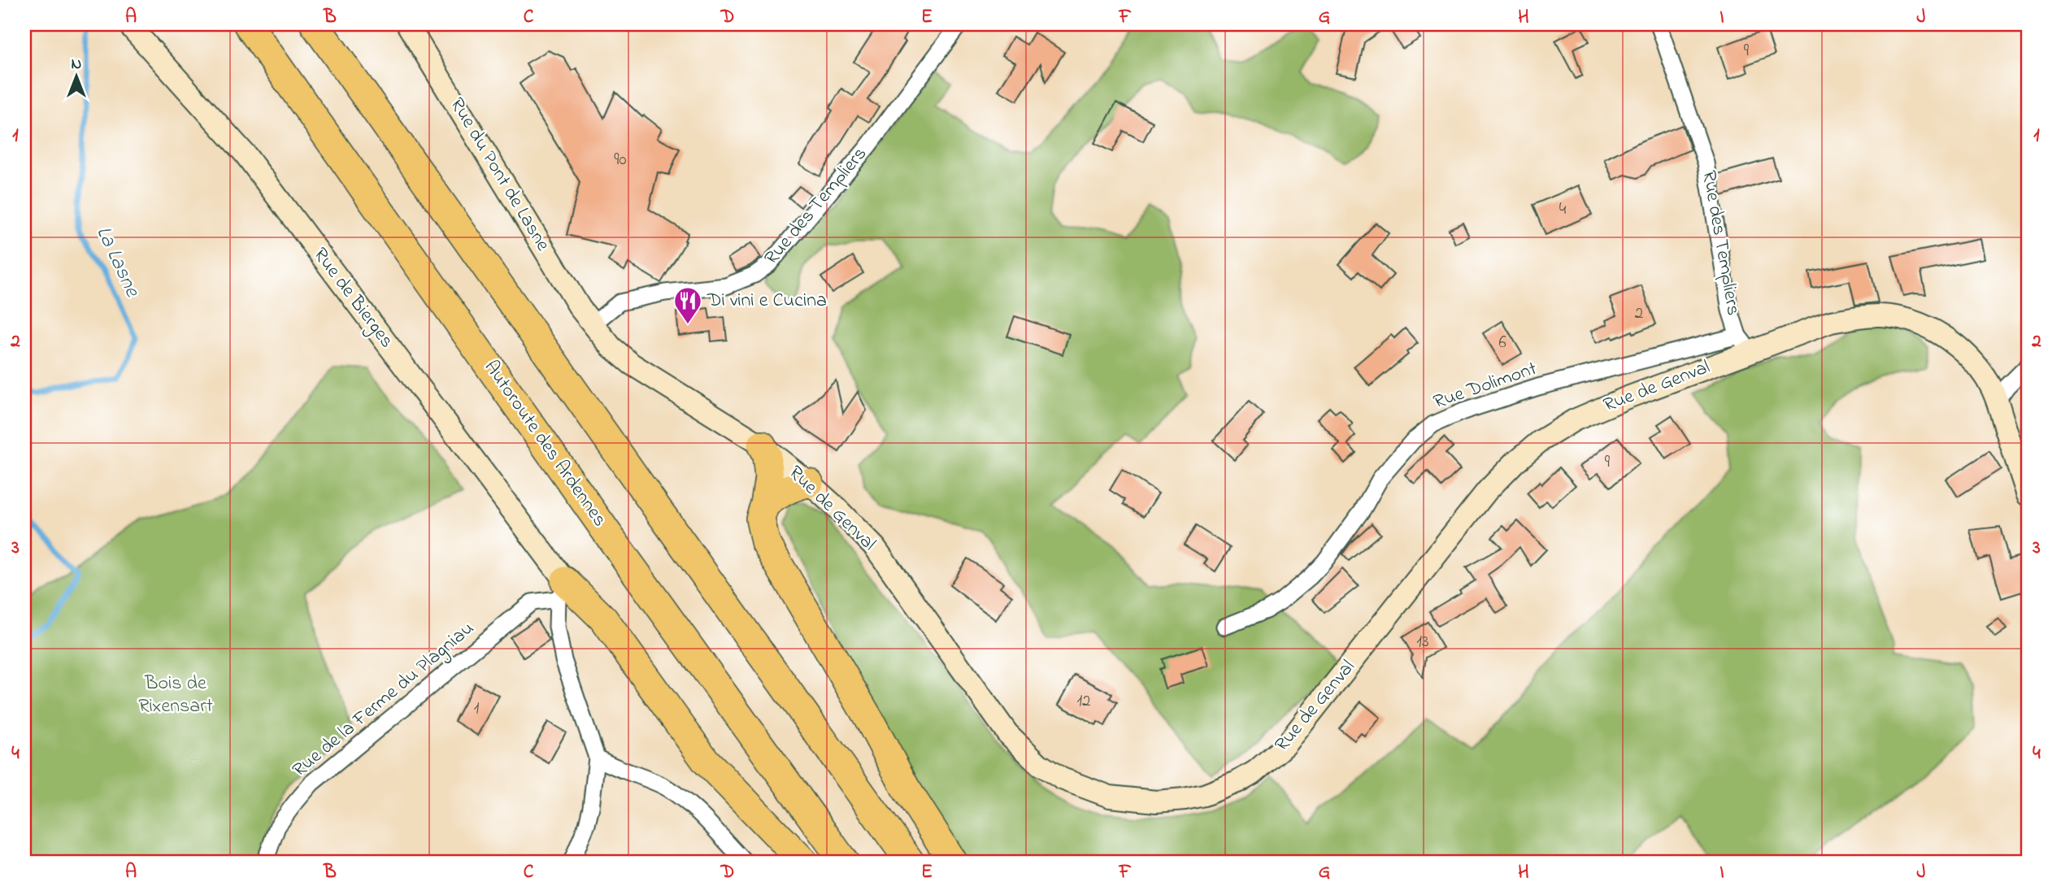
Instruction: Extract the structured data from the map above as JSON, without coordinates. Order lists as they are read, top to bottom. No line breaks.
{"streets":{"highway":["Autoroute des Ardennes"],"street":["Rue du Pont de Lasne","Rue des Templiers","Rue de Bierges","Rue Dolimont","Rue de Genval","Rue de la Ferme du Plagniau"]},"crossings":[["Rue du Pont de Lasne","Rue des Templiers"],["Rue du Pont de Lasne","Rue de Genval"],["Rue des Templiers","Rue Dolimont"],["Rue des Templiers","Rue de Genval"],["Rue de Bierges","Rue de la Ferme du Plagniau"],["Rue Dolimont","Rue de Genval"]],"water":["La Lasne"],"parks":["Bois de Rixensart"],"places":{"restaurant":["Di vini e Cucina"]},"house_numbers":["9","90","4","2","6","9","13","12","1"],"north":"top","grid":{"columns":["A","B","C","D","E","F","G","H","I","J"],"rows":["1","2","3","4"]}}
